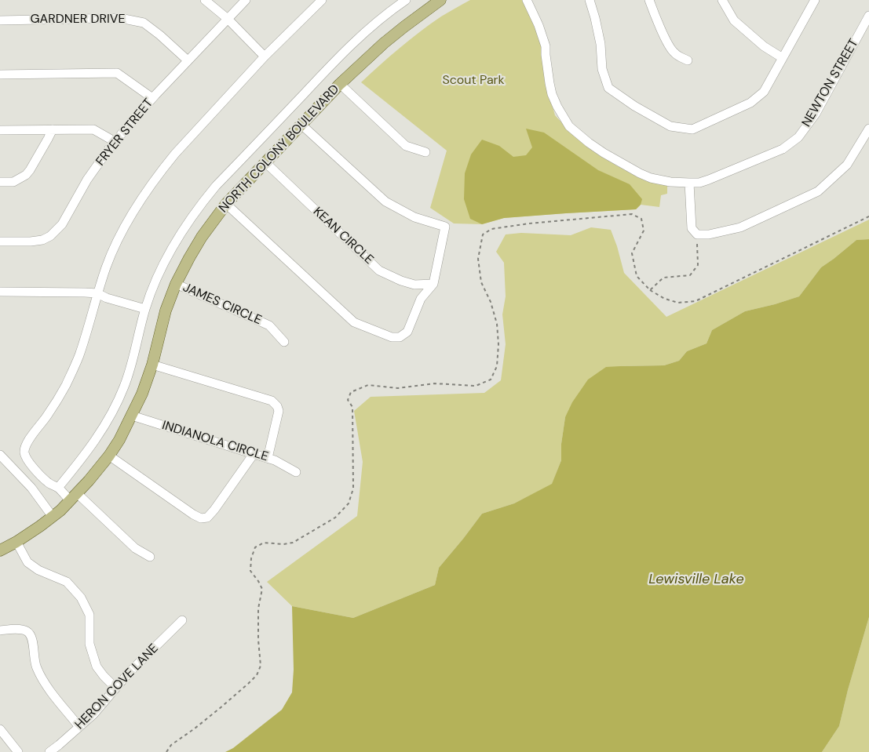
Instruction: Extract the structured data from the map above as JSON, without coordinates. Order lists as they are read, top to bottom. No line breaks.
{"streets":{"main road":["NORTH COLONY BOULEVARD"],"street":["GARDNER DRIVE","NEWTON STREET","FRYER STREET","KEAN CIRCLE","JAMES CIRCLE","INDIANOLA CIRCLE","HERON COVE LANE"]},"crossings":[["GARDNER DRIVE","FRYER STREET"],["NORTH COLONY BOULEVARD","KEAN CIRCLE"],["NORTH COLONY BOULEVARD","JAMES CIRCLE"],["NORTH COLONY BOULEVARD","INDIANOLA CIRCLE"]],"water":["Lewisville Lake"],"parks":["Scout Park"]}
